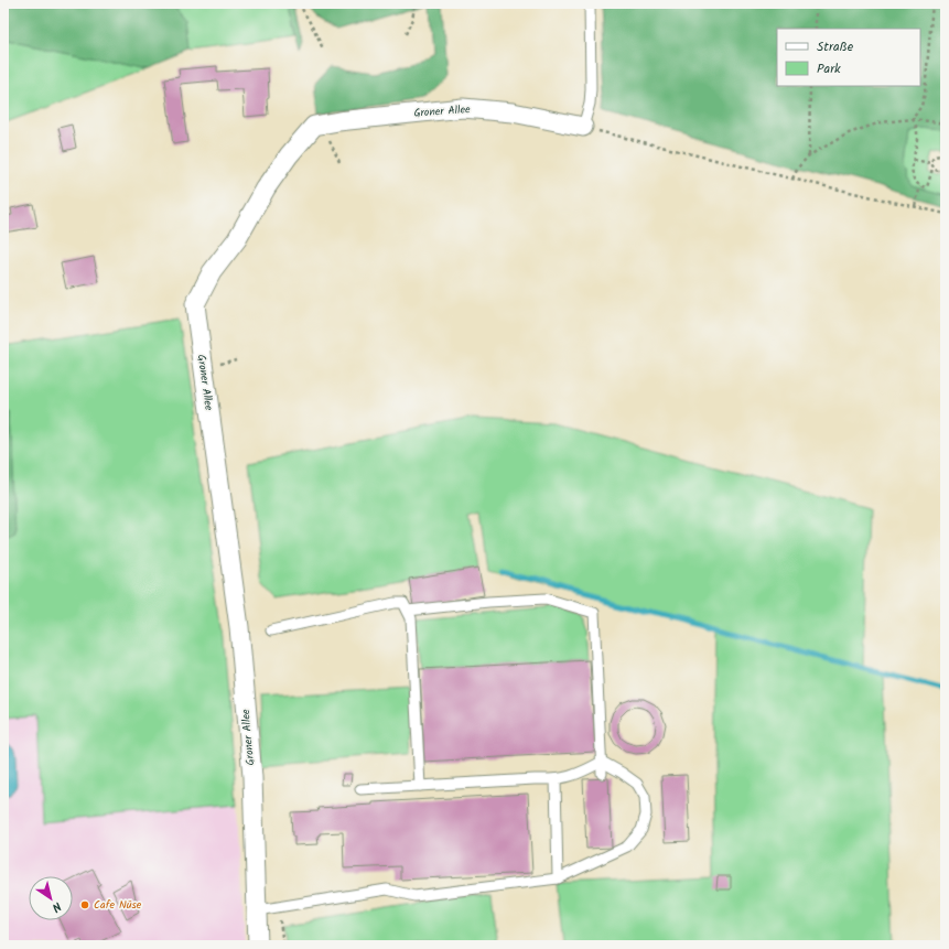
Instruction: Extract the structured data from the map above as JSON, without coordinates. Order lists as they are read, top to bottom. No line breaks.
{"streets":{"street":["Groner Allee"]},"places":["Cafe Nüse"],"legend":["Straße","Park"],"north":"bottom right"}
